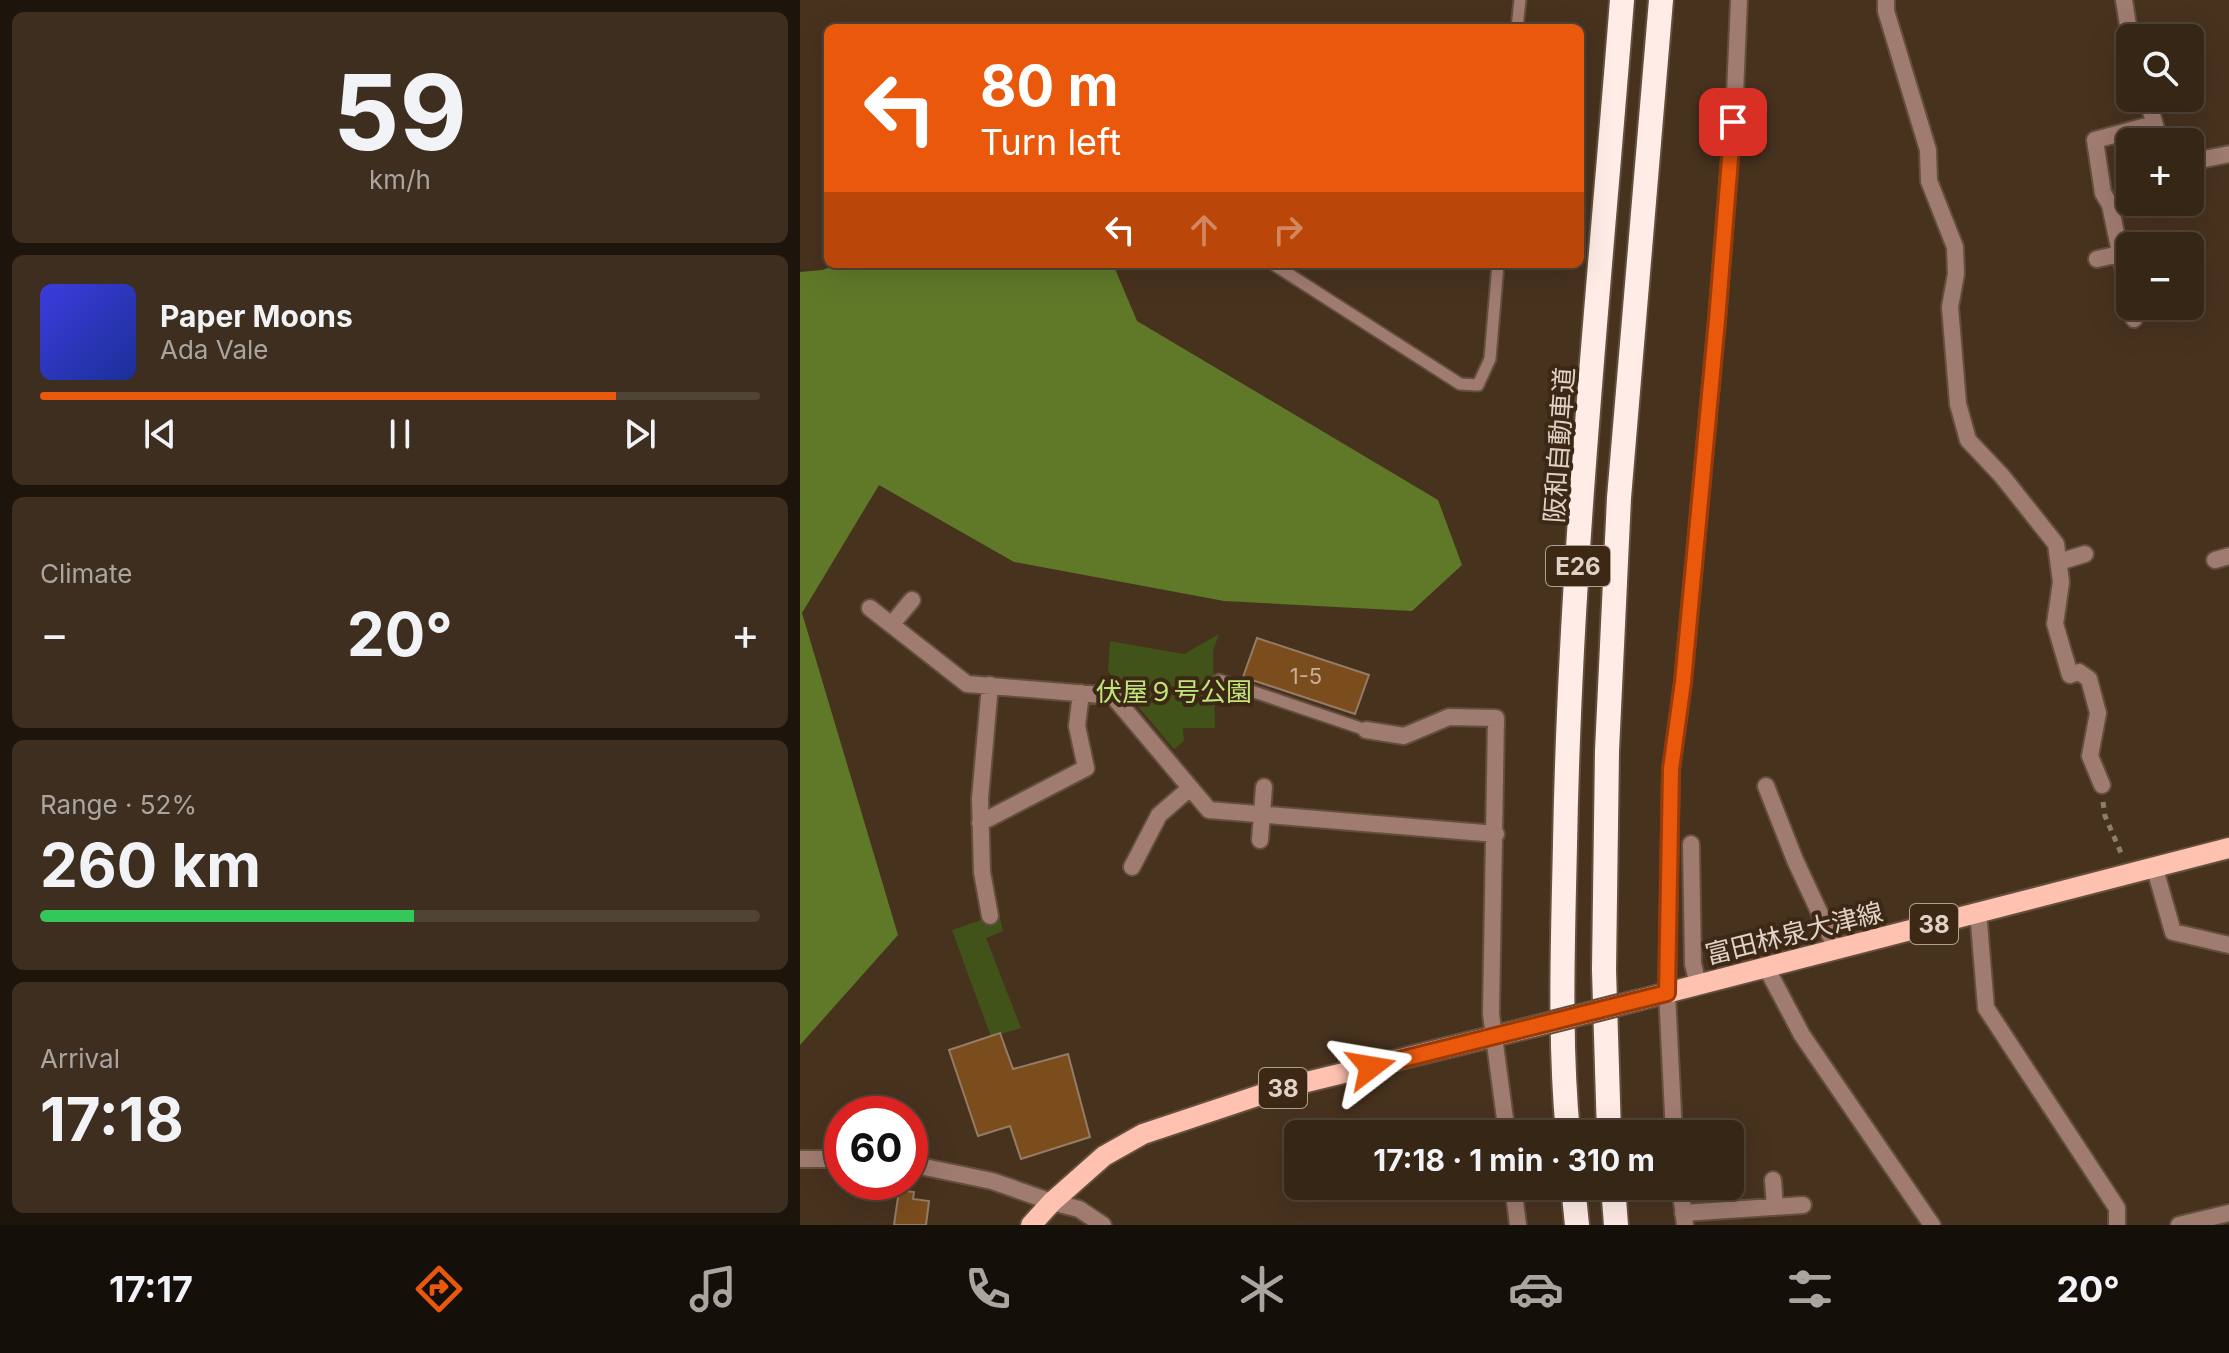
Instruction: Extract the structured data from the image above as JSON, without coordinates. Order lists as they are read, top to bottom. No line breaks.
{"streets":{"highway":["阪和自動車道","E26"],"main road":["38","富田林泉大津線"]},"parks":["伏屋９号公園"],"house_numbers":["1-5"],"page":{"tile":[["59","km/h"],"Climate",["Range · 52%","260 km"],["Arrival","17:18"]],"map_buttons":["+","−"],"turn":["80 m","Turn left"],"song":["Paper Moons","Ada Vale"],"heat":["−","20°","+"],"limit":"60","trip":"17:18 · 1 min · 310 m","tabs":["17:17","20°"]}}
